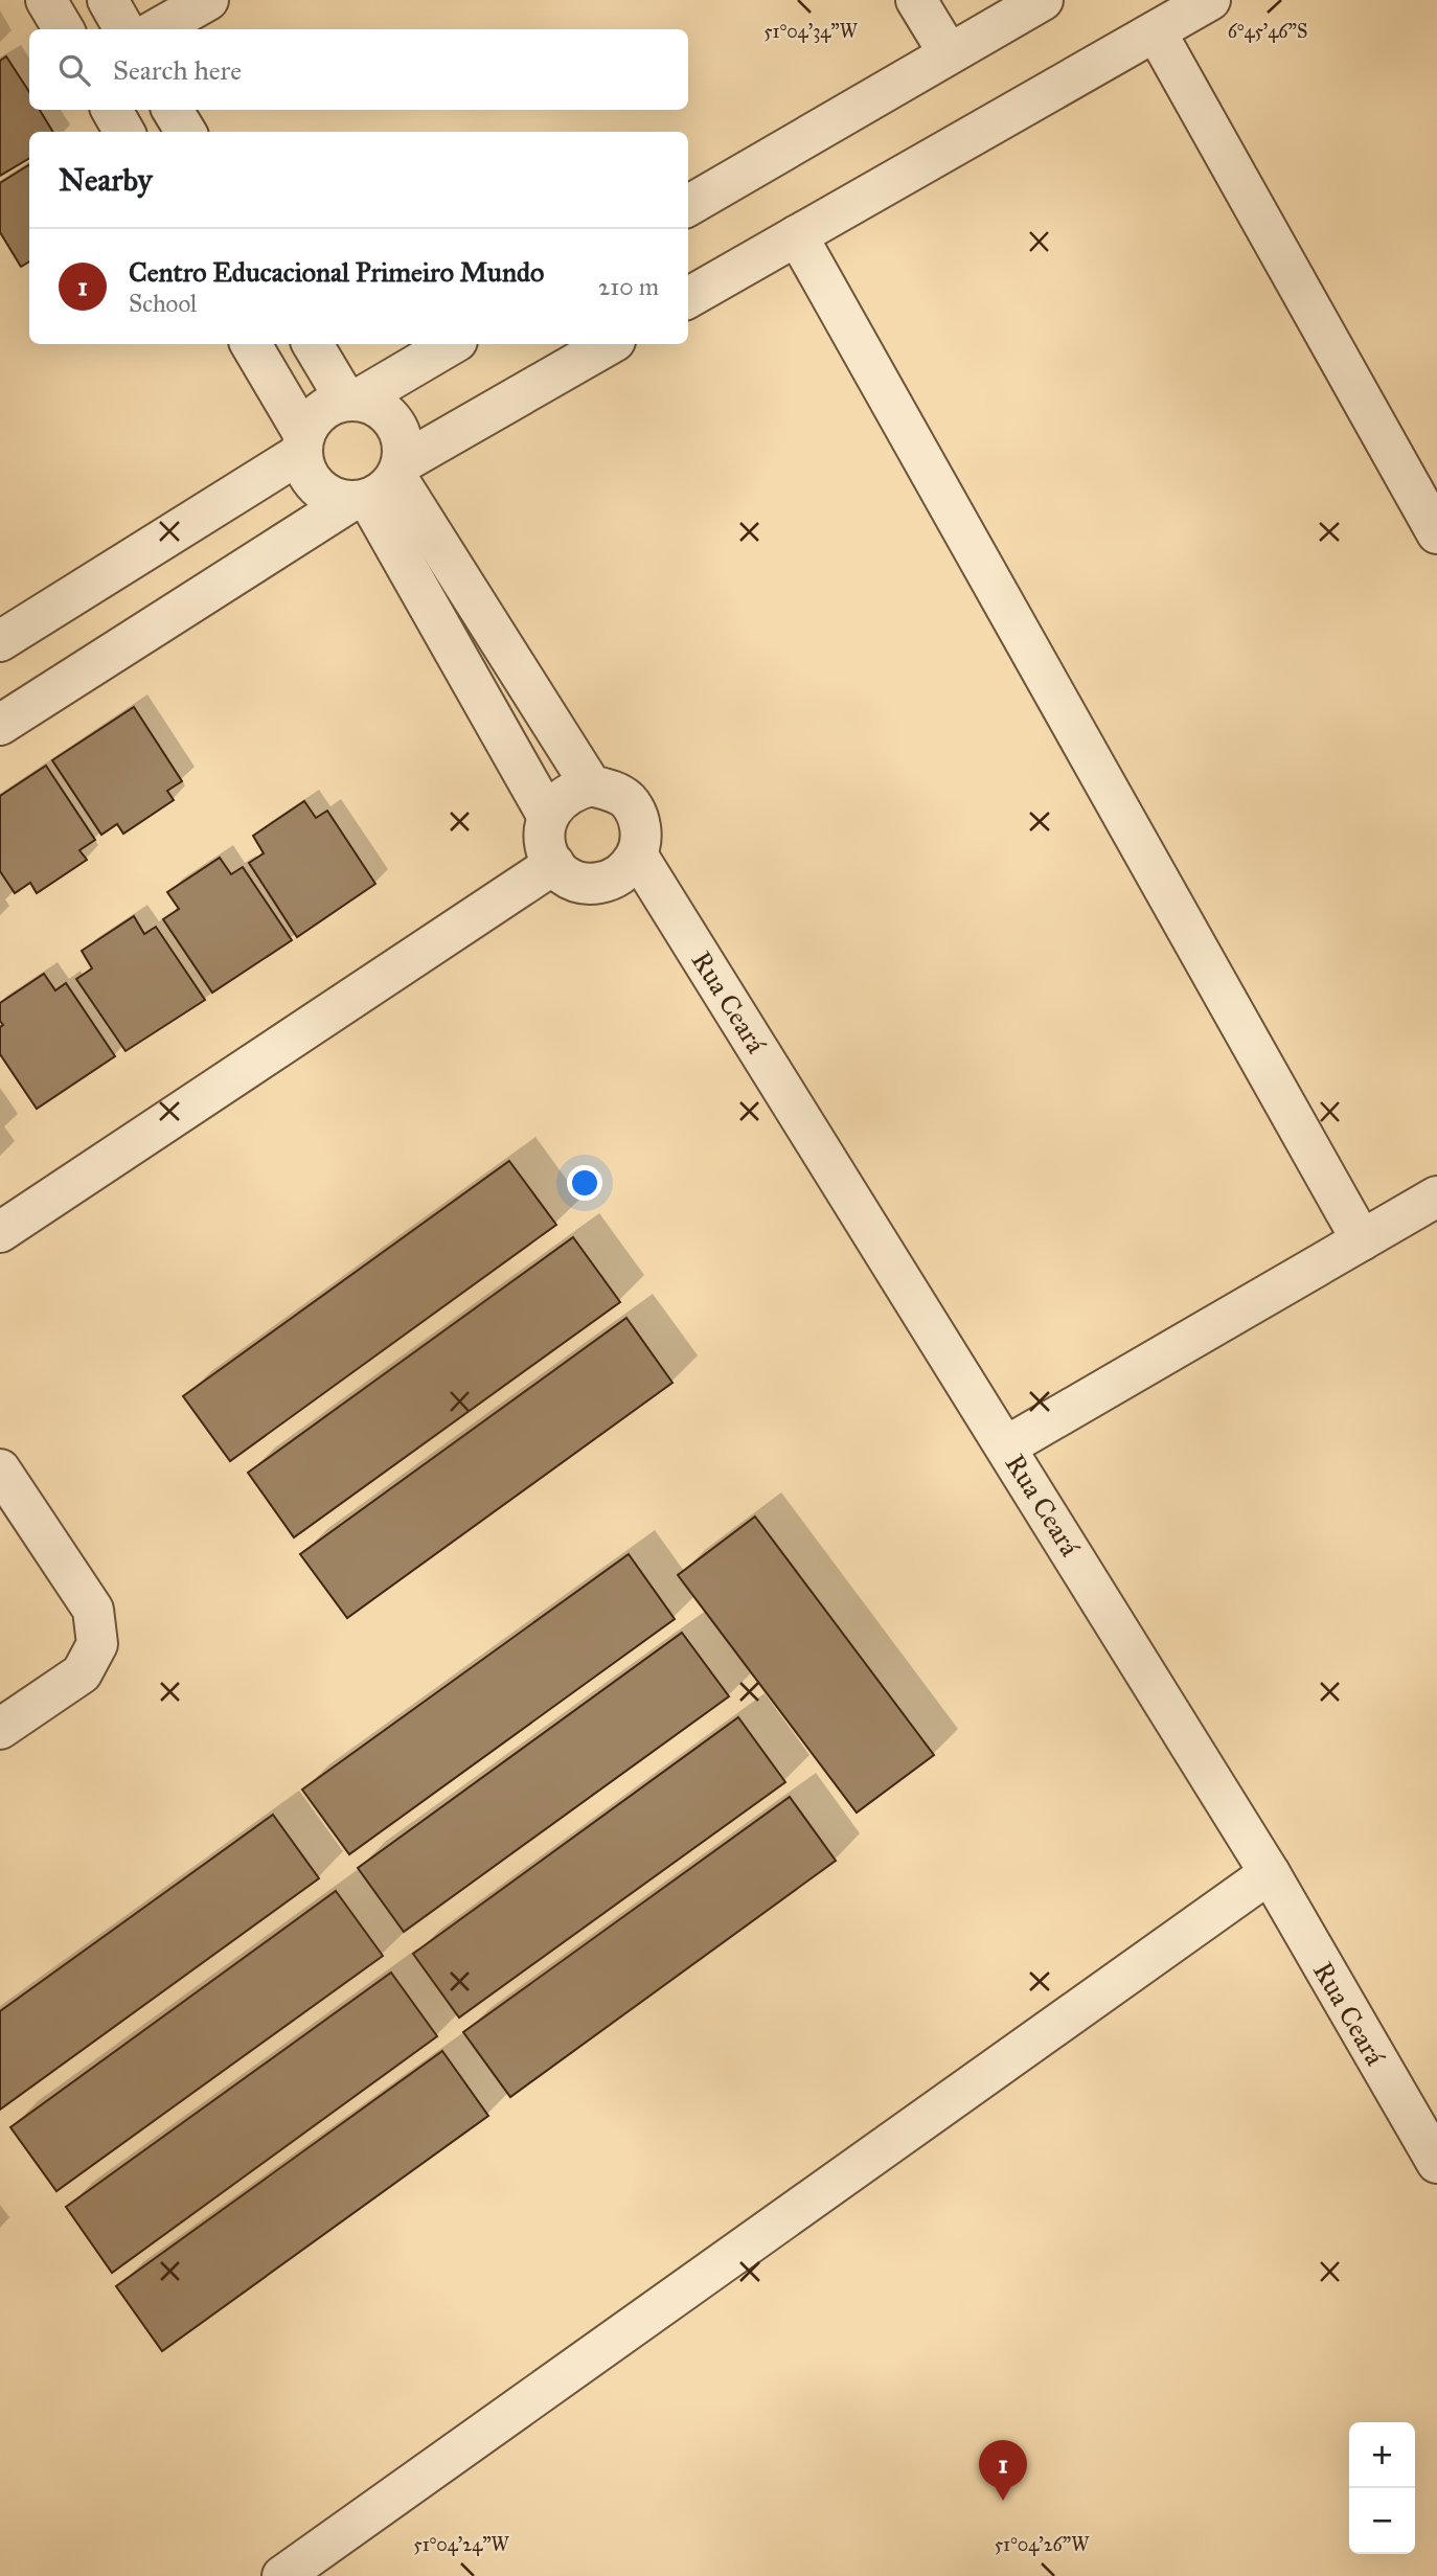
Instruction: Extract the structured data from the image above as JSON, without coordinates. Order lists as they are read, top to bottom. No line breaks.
{"streets":{"street":["Rua Ceará"]},"page":{"search":"Search here","heading":"Nearby","list":[{"mark":"1","name":"Centro Educacional Primeiro Mundo","note":"School","value":"210 m"}],"map_buttons":["+","−"],"pins":"1"},"coordinates":["51°04'34\"W","6°45'46\"S","51°04'24\"W","51°04'26\"W"]}
